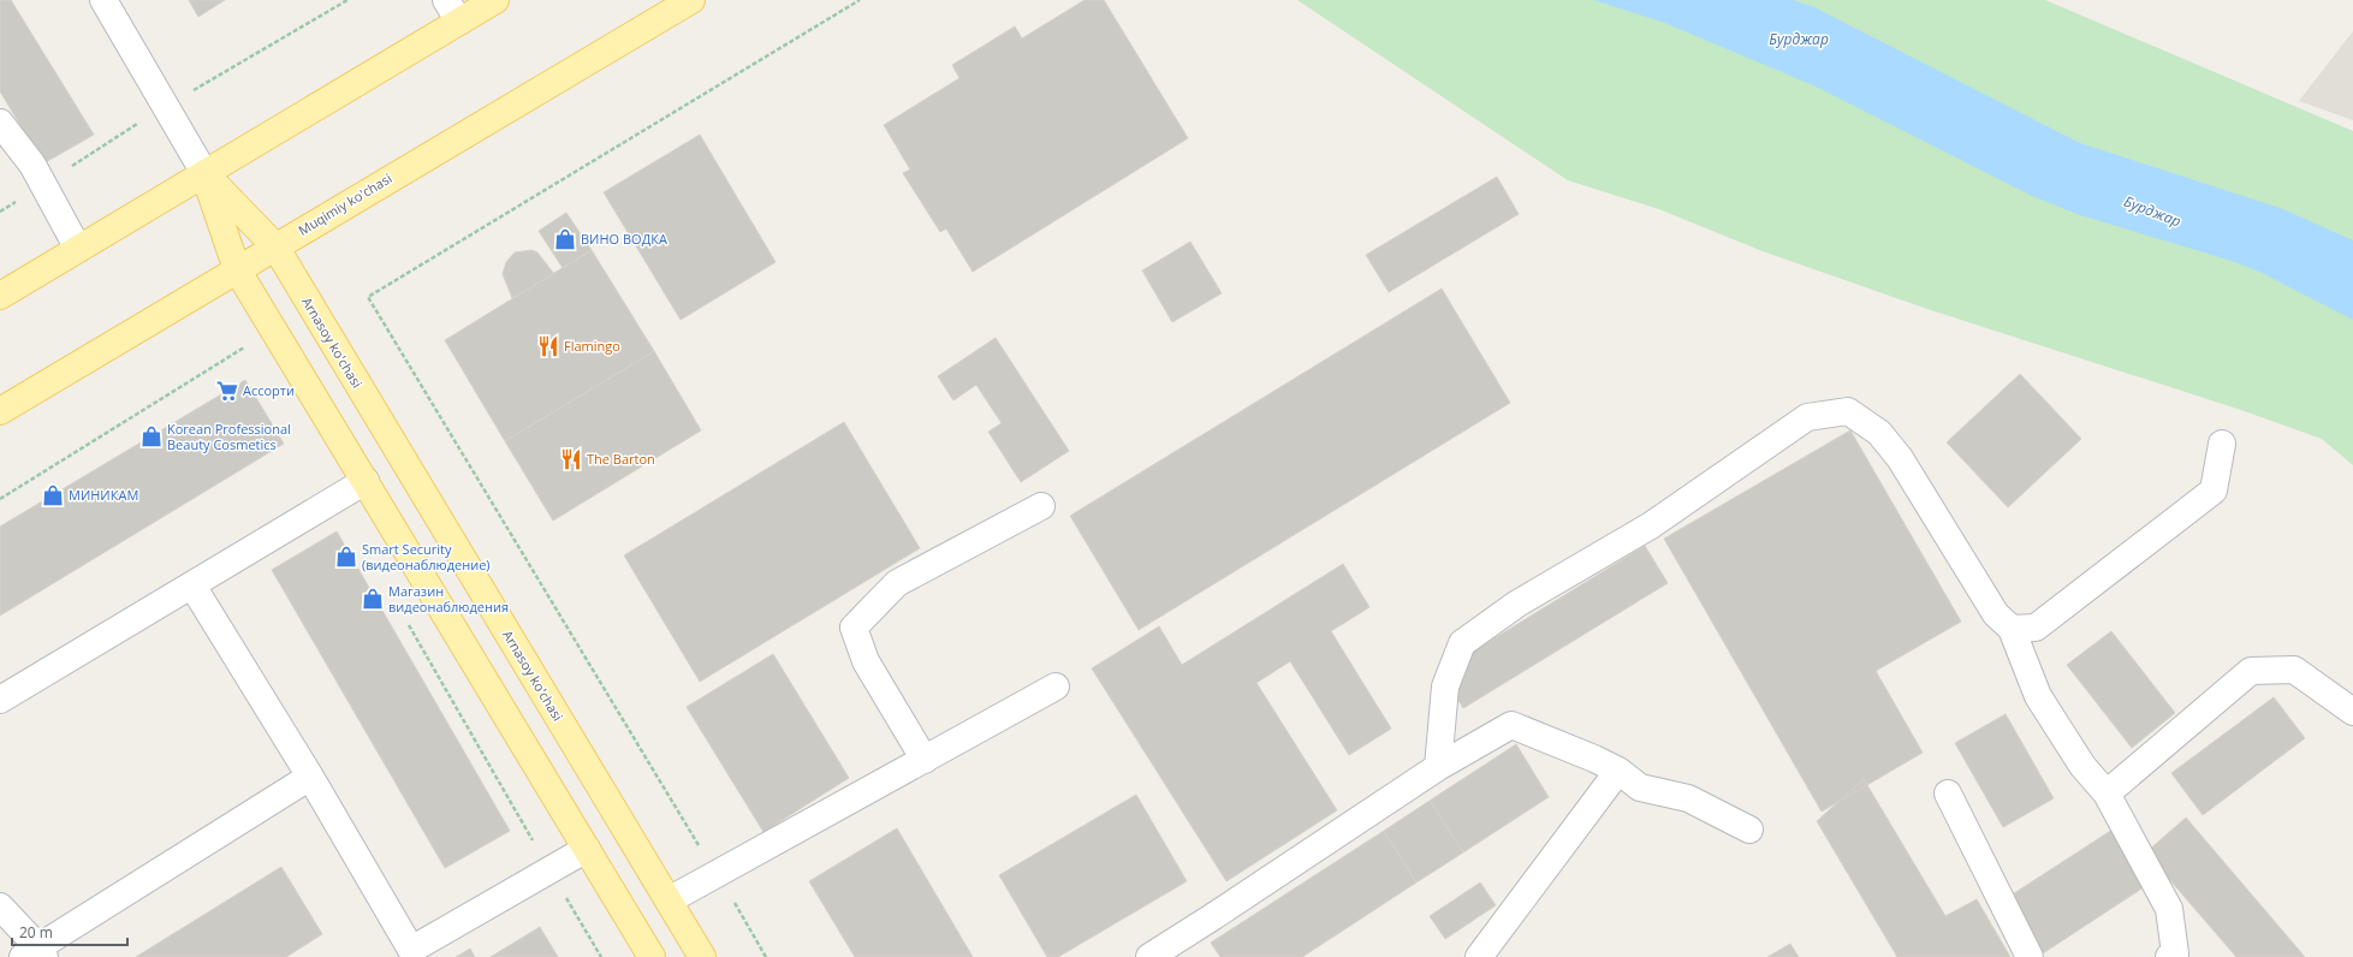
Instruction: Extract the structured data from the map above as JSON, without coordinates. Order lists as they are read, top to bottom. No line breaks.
{"streets":{"main road":["Muqimiy ko'chasi","Arnasoy ko'chasi"]},"crossings":[["Muqimiy ko'chasi","Arnasoy ko'chasi"]],"water":["Бурджар"],"places":{"shop":["ВИНО ВОДКА","Korean Professional Beauty Cosmetics","МИНИКАМ","Smart Security (видеонаблюдение)","Магазин видеонаблюдения"],"restaurant":["Flamingo","The Barton"],"supermarket":["Ассорти"]},"scale_bar":"20 m"}
